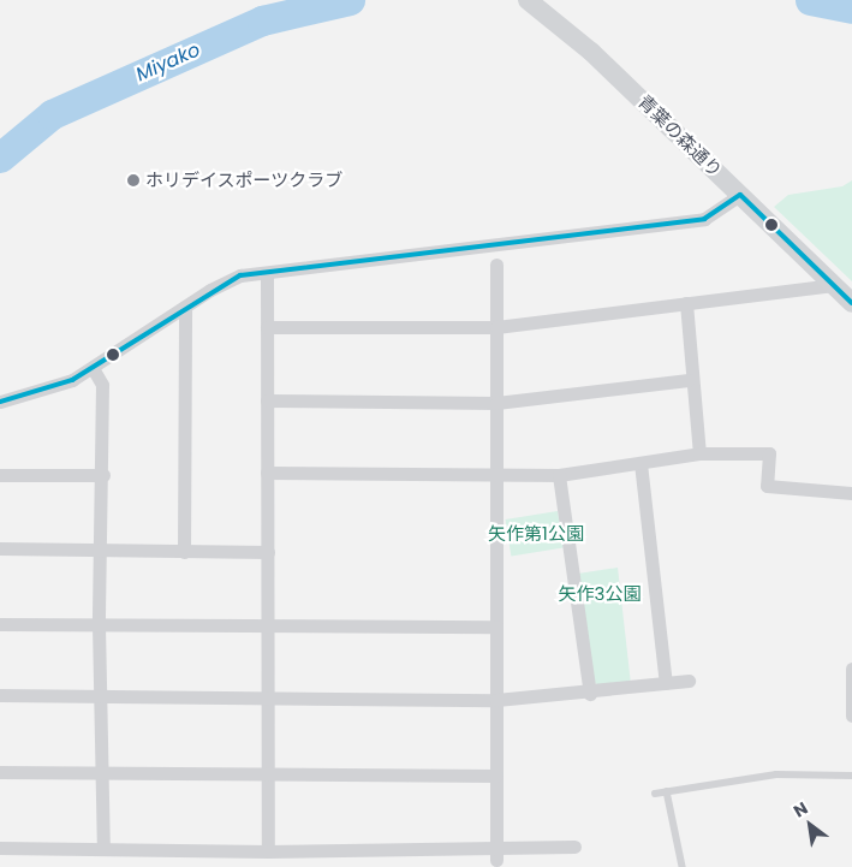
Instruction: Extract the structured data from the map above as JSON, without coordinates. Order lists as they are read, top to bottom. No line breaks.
{"streets":{"street":["青葉の森通り"]},"water":["Miyako"],"parks":["矢作第1公園","矢作3公園"],"places":["ホリデイスポーツクラブ"],"north":"top left"}
